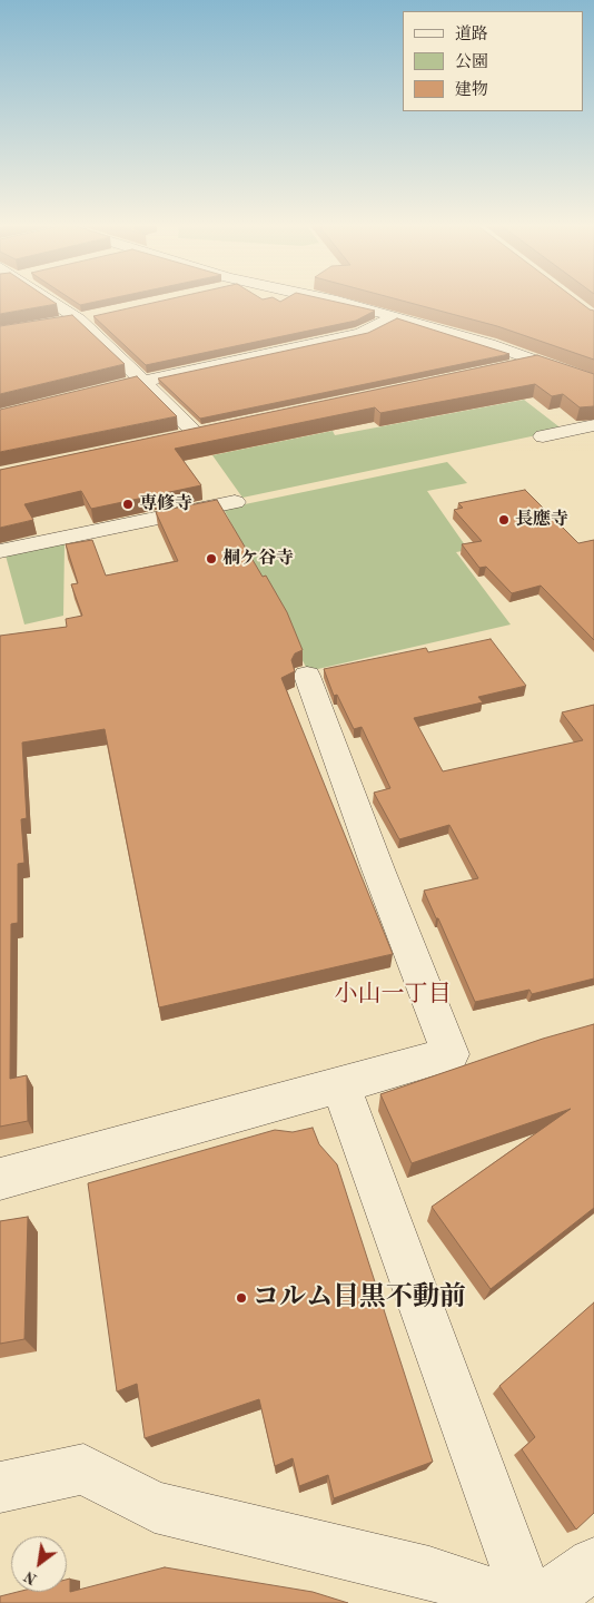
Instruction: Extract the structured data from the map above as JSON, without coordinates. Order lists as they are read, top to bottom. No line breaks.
{"districts":["小山一丁目"],"places":["専修寺","長應寺","桐ケ谷寺","コルム目黒不動前"],"legend":["道路","公園","建物"],"north":"bottom left"}
